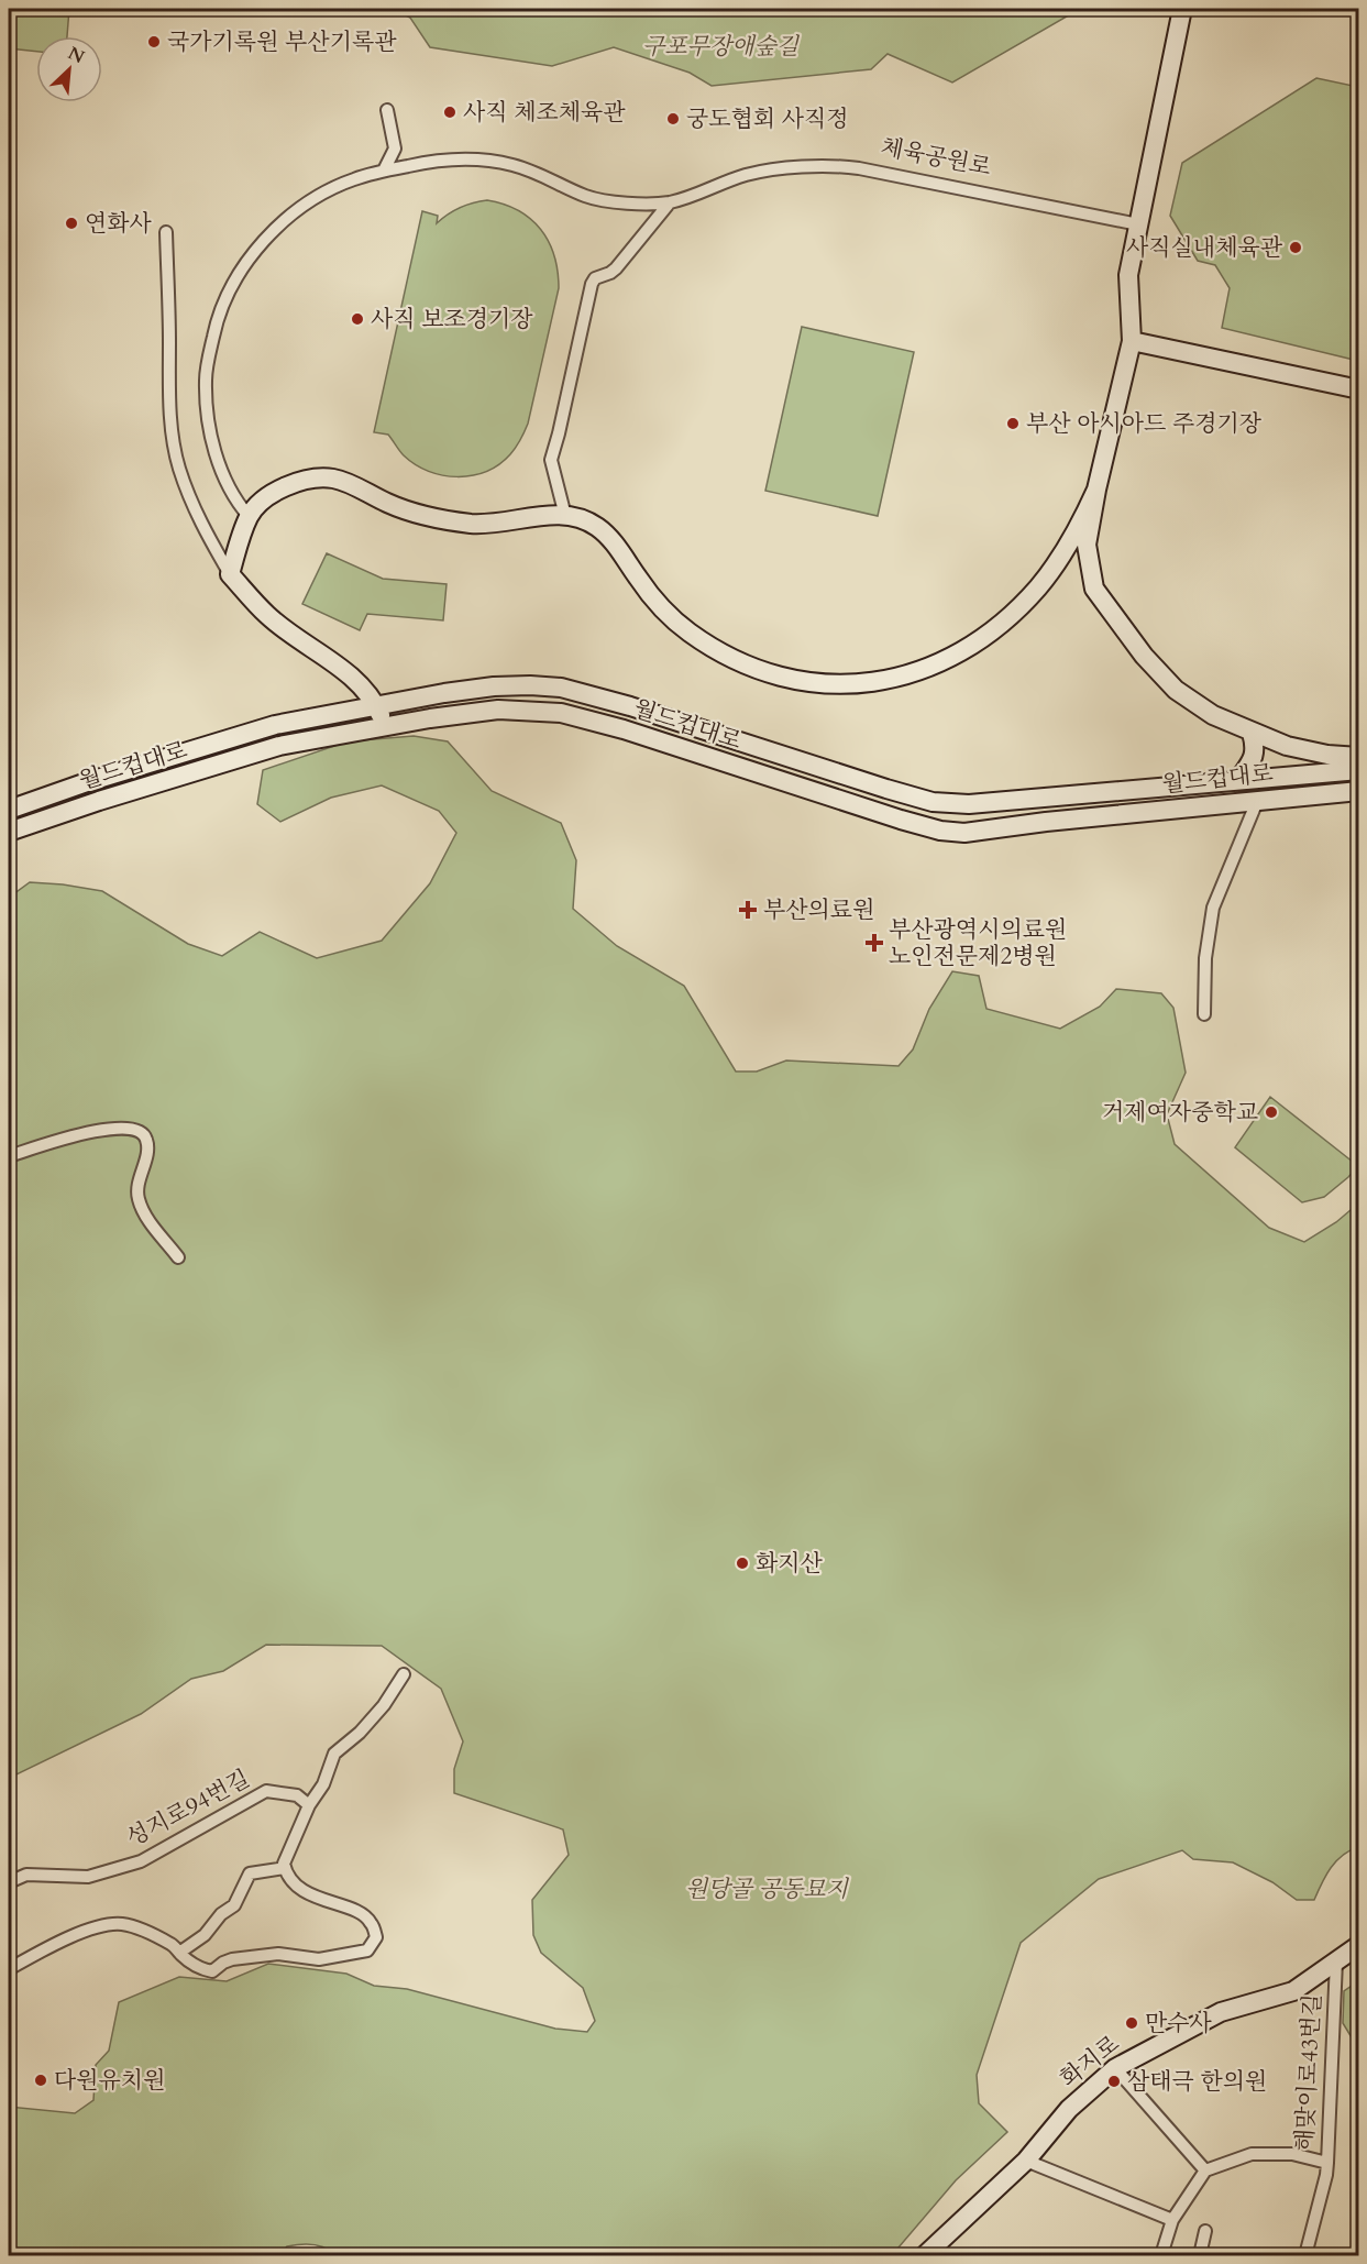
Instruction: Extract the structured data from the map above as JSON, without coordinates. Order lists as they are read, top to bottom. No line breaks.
{"streets":{"main road":["월드컵대로","화지로"],"street":["체육공원로","성지로94번길","해맞이로43번길"]},"crossings":[["화지로","해맞이로43번길"]],"parks":["구포무장애숲길","원당골 공동묘지"],"places":{"other":["국가기록원 부산기록관","사직 체조체육관","궁도협회 사직정","연화사","사직실내체육관","사직 보조경기장","부산 아시아드 주경기장","거제여자중학교","화지산","만수사","다원유치원","삼태극 한의원"],"health":["부산의료원","부산광역시의료원 노인전문제2병원"]},"north":"top right"}
